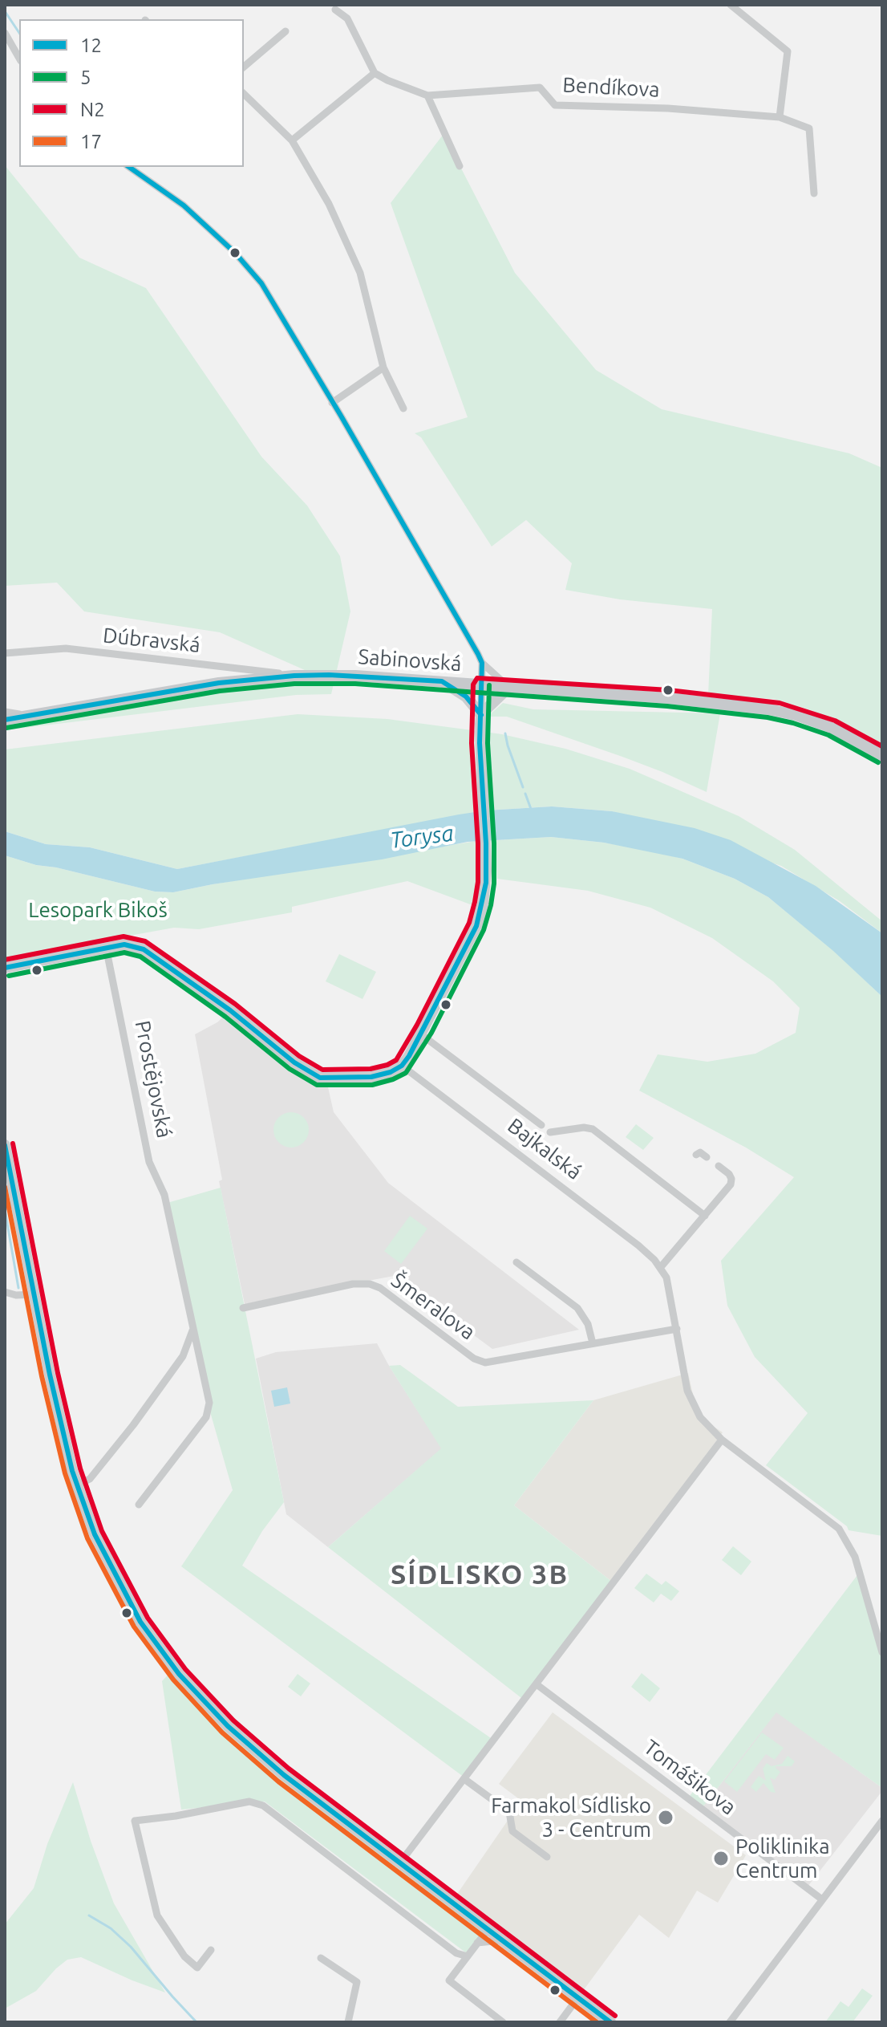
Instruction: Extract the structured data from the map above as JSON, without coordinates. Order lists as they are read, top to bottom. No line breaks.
{"streets":{"main road":["Sabinovská"],"street":["Bendíkova","Dúbravská","Prostějovská","Bajkalská","Šmeralova","Tomášikova"]},"crossings":[["Dúbravská","Sabinovská"],["Bajkalská","Šmeralova"]],"districts":["SÍDLISKO 3B"],"water":["Torysa"],"parks":["Lesopark Bikoš"],"places":["Farmakol Sídlisko 3 - Centrum","Poliklinika Centrum"],"lines":["transit line 12","transit line N2","transit line 5","transit line 17"],"legend":["12","5","N2","17"]}
